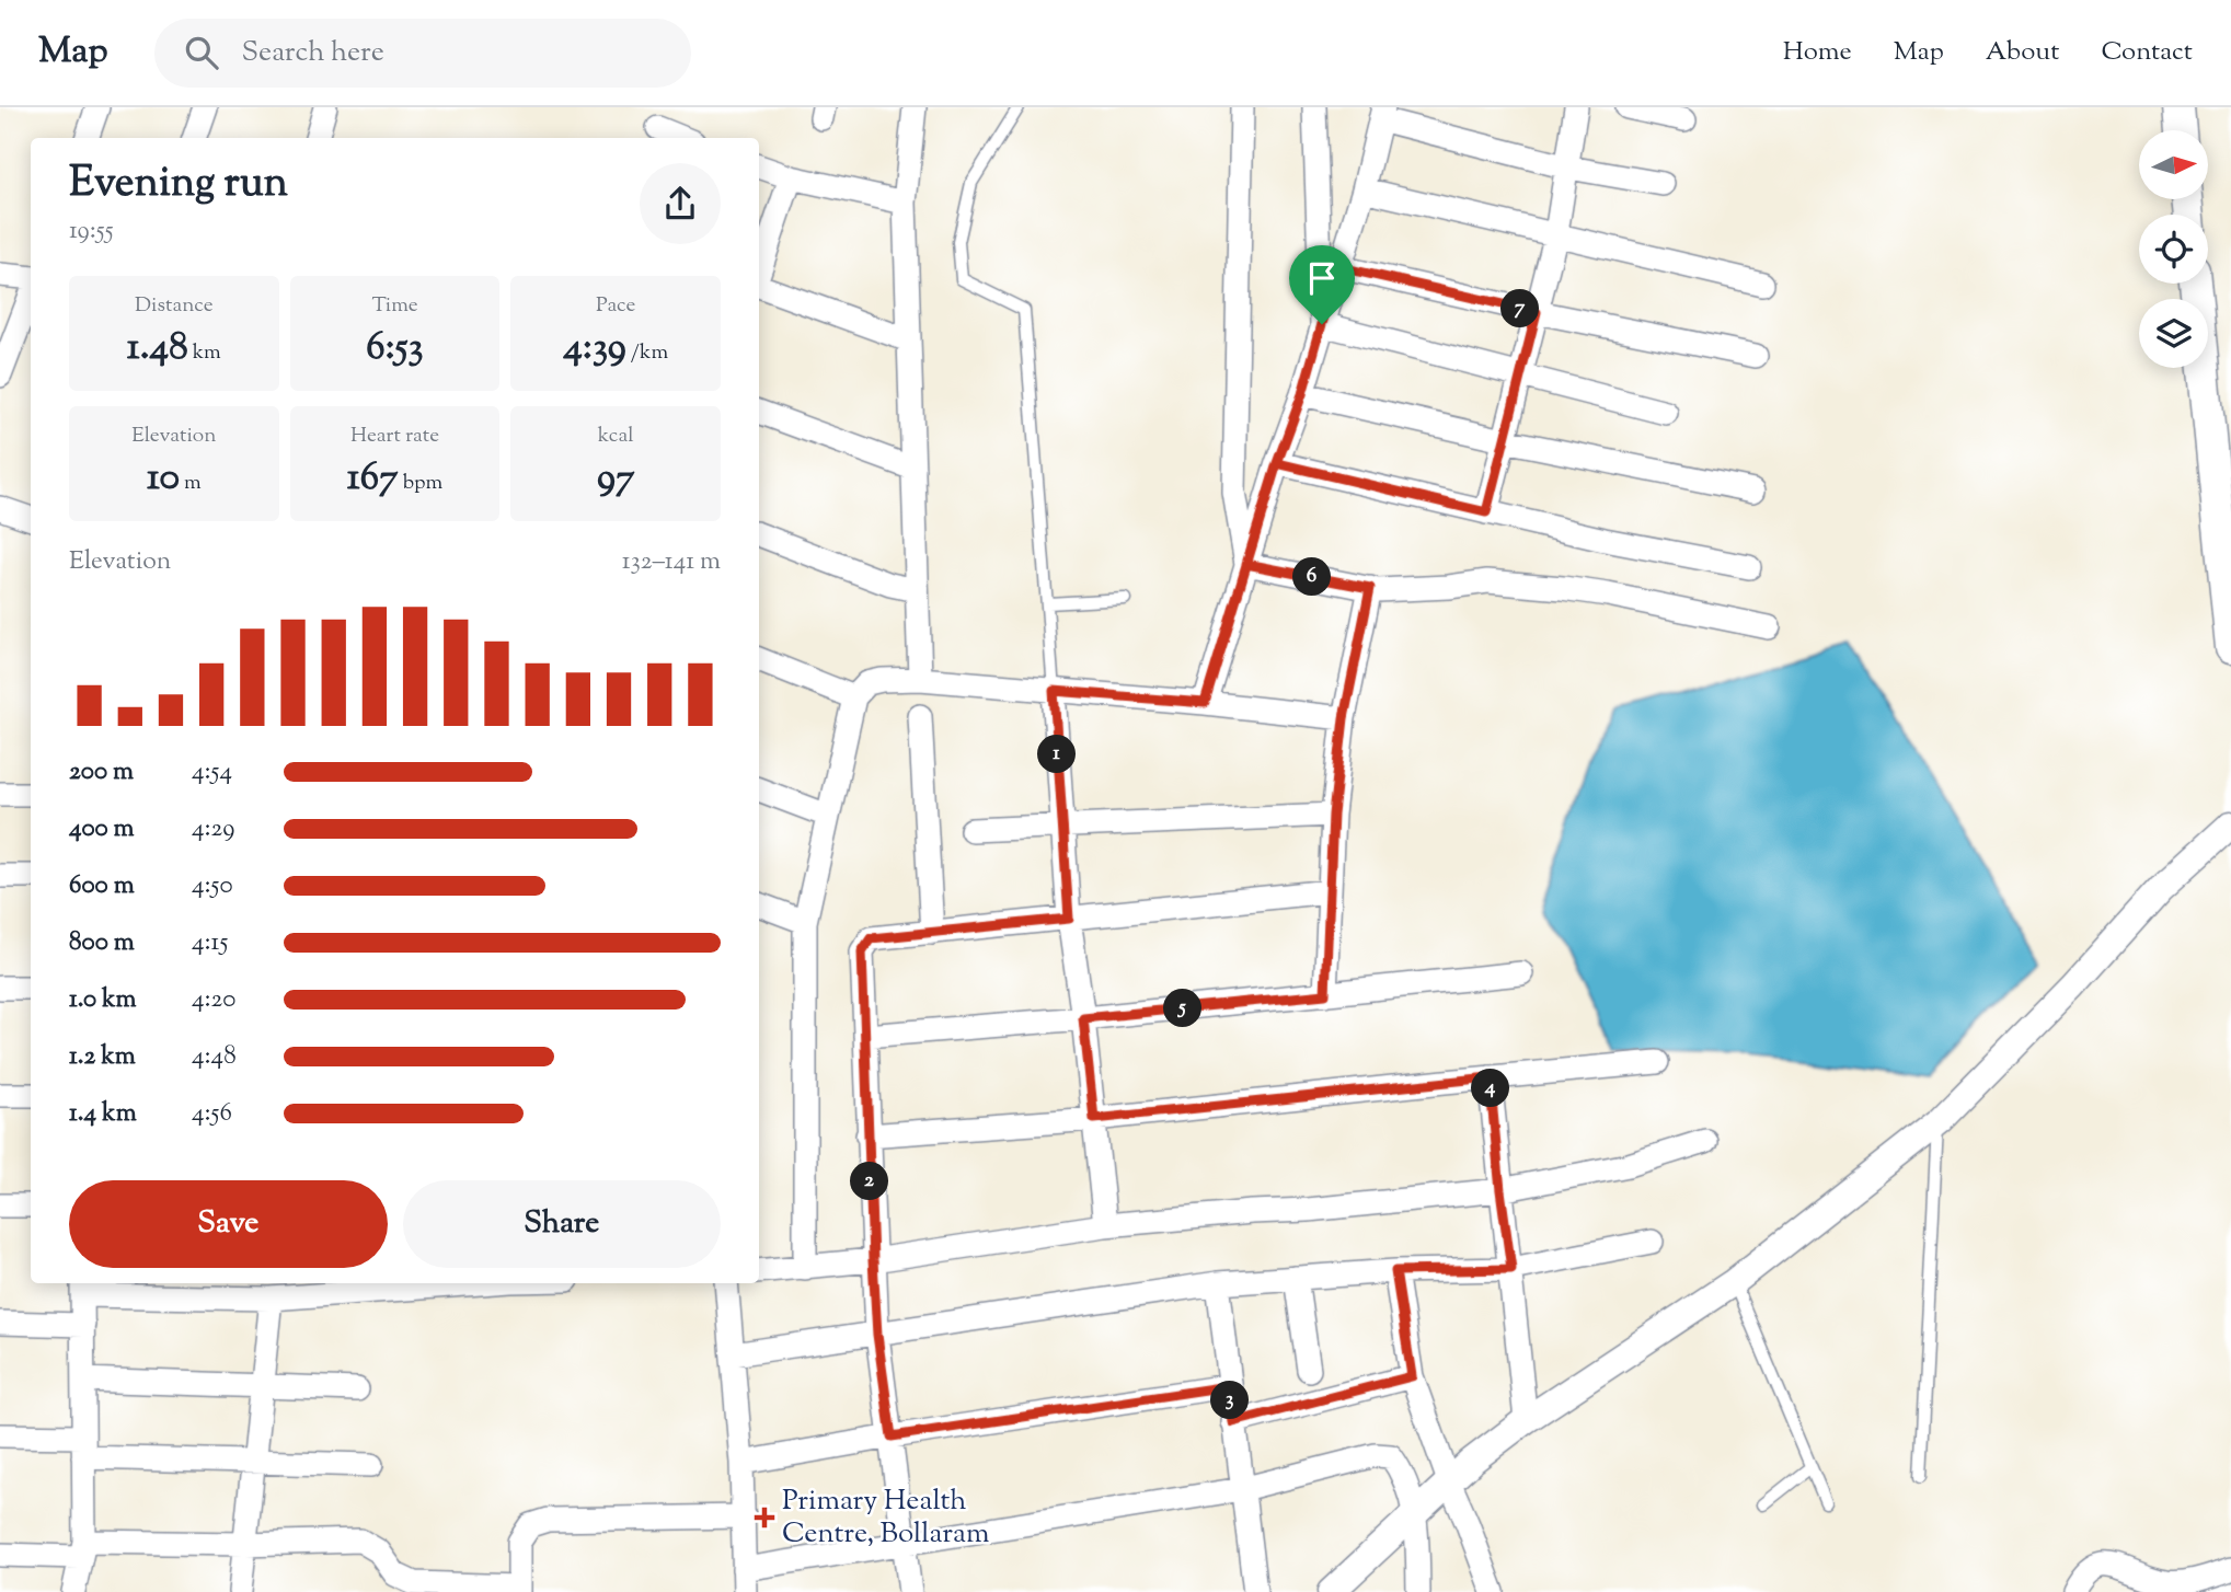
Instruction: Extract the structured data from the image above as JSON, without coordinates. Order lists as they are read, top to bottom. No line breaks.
{"places":{"health":["Primary Health Centre, Bollaram"]},"north":"right","page":{"header":"Map","search":"Search here","nav":["Home","Map","About","Contact"],"heading":["Evening run","19:55"],"stats":[["Distance","1.48 km"],["Time","6:53"],["Pace","4:39 /km"],["Elevation","10 m"],["Heart rate","167 bpm"],["kcal","97"]],"pins":["7","6","1","5","4","2","3"],"chart":["Elevation","132–141 m"],"list":[{"name":"200 m","note":"4:54"},{"name":"400 m","note":"4:29"},{"name":"600 m","note":"4:50"},{"name":"800 m","note":"4:15"},{"name":"1.0 km","note":"4:20"},{"name":"1.2 km","note":"4:48"},{"name":"1.4 km","note":"4:56"}],"buttons":["Save","Share"]}}
